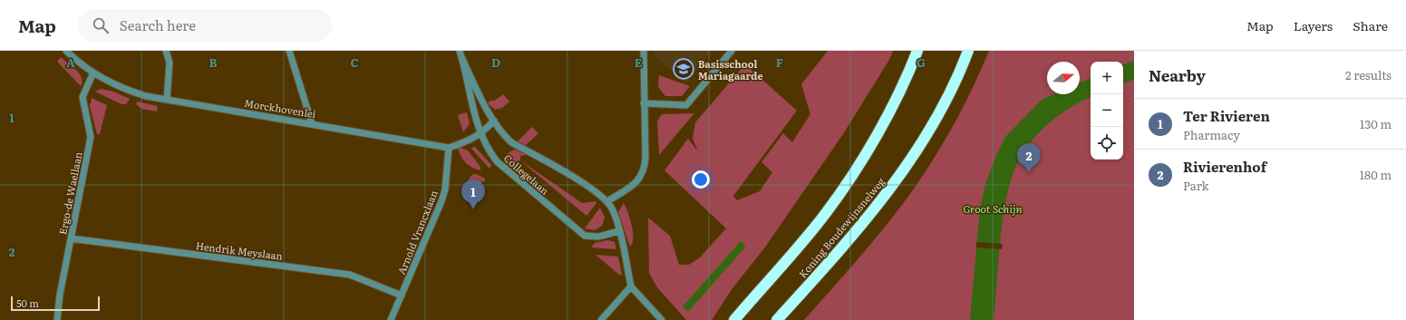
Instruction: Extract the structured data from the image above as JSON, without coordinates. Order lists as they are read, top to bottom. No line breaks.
{"streets":{"highway":["Koning Boudewijnsnelweg"],"street":["Morckhovenlei","Collegelaan","Ergo-de Waellaan","Arnold Vrancxlaan","Hendrik Meyslaan"]},"crossings":[["Morckhovenlei","Collegelaan"],["Morckhovenlei","Ergo-de Waellaan"],["Morckhovenlei","Arnold Vrancxlaan"],["Ergo-de Waellaan","Hendrik Meyslaan"],["Arnold Vrancxlaan","Hendrik Meyslaan"]],"water":["Groot Schijn"],"places":{"school or university":["Basisschool Mariagaarde"]},"scale_bar":"50 m","north":"right","page":{"header":"Map","search":"Search here","nav":["Map","Layers","Share"],"heading":["Nearby","2 results"],"map_buttons":["+","−"],"list":[{"mark":"1","name":"Ter Rivieren","note":"Pharmacy","value":"130 m"},{"mark":"2","name":"Rivierenhof","note":"Park","value":"180 m"}],"pins":["2","1"],"scale":"50 m"},"grid":{"columns":["A","B","C","D","E","F","G"],"rows":["1","2"]}}
